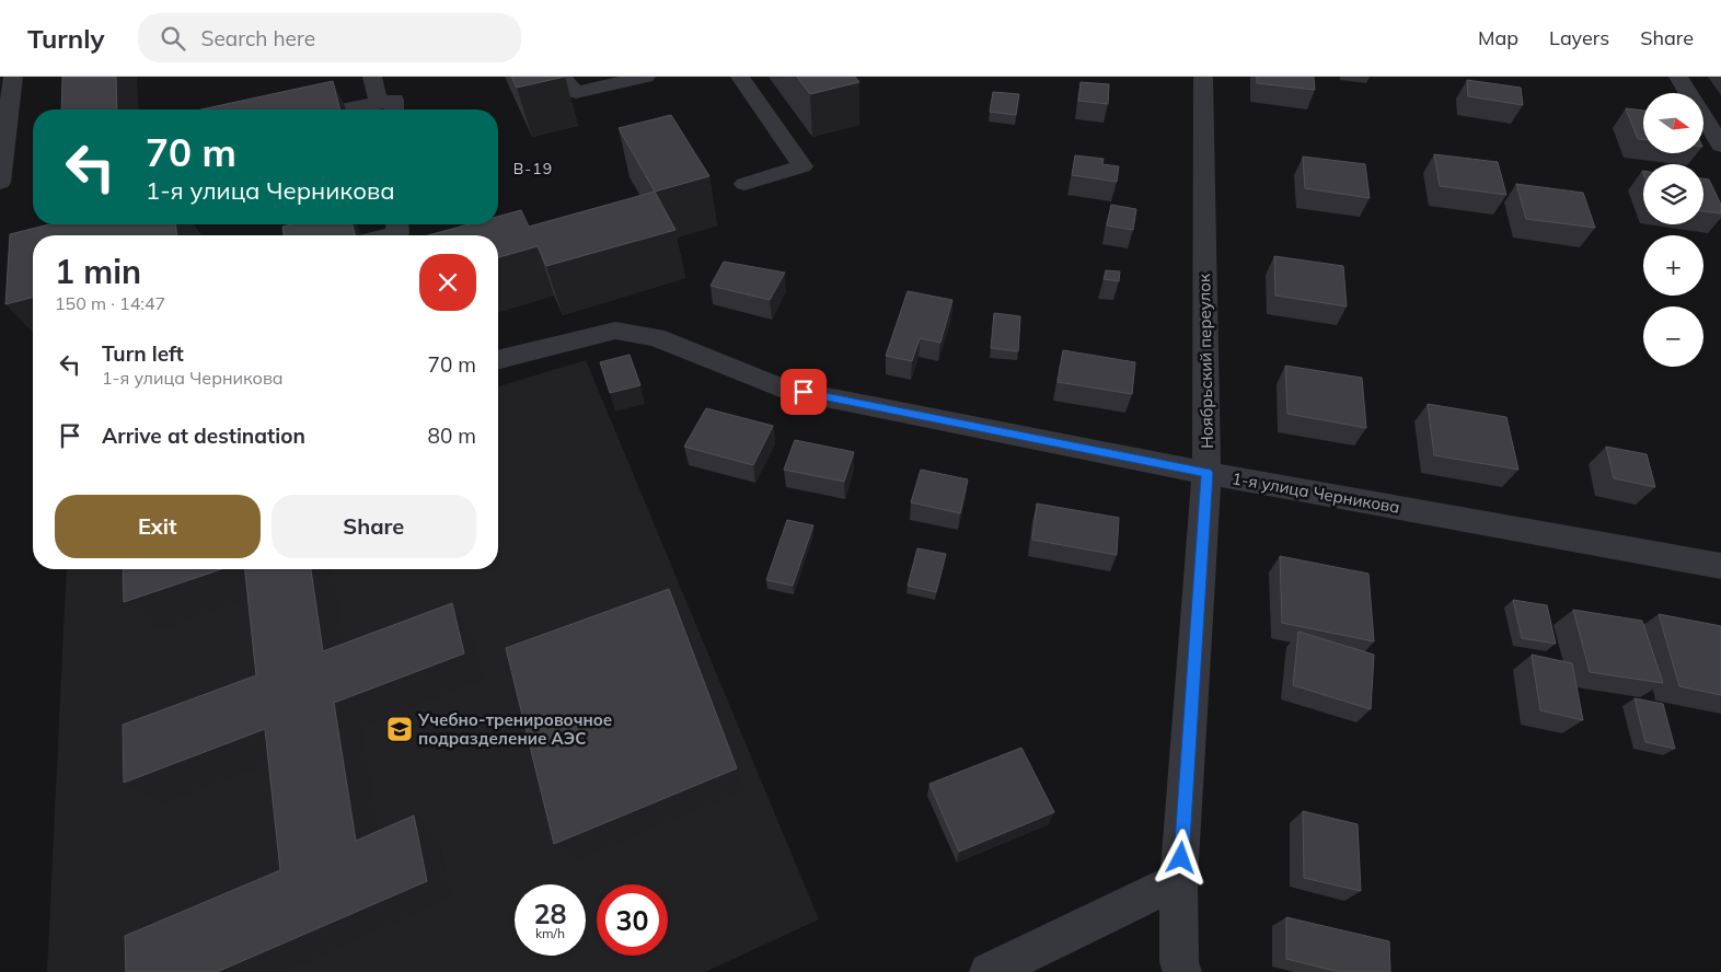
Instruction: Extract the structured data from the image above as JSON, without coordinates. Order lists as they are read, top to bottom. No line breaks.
{"streets":{"street":["Ноябрьский переулок","1-я улица Черникова"]},"crossings":[["Ноябрьский переулок","1-я улица Черникова"]],"districts":["В-19"],"places":{"school or university":["Учебно-тренировочное подразделение АЭС"]},"north":"right","page":{"header":"Turnly","search":"Search here","nav":["Map","Layers","Share"],"map_buttons":["+","−"],"turn":["70 m","1-я улица Черникова"],"heading":["1 min","150 m · 14:47"],"list":[{"name":"Turn left","note":"1-я улица Черникова","value":"70 m"},{"name":"Arrive at destination","value":"80 m"}],"buttons":["Exit","Share"],"speed":"28 km/h","limit":"30"}}
